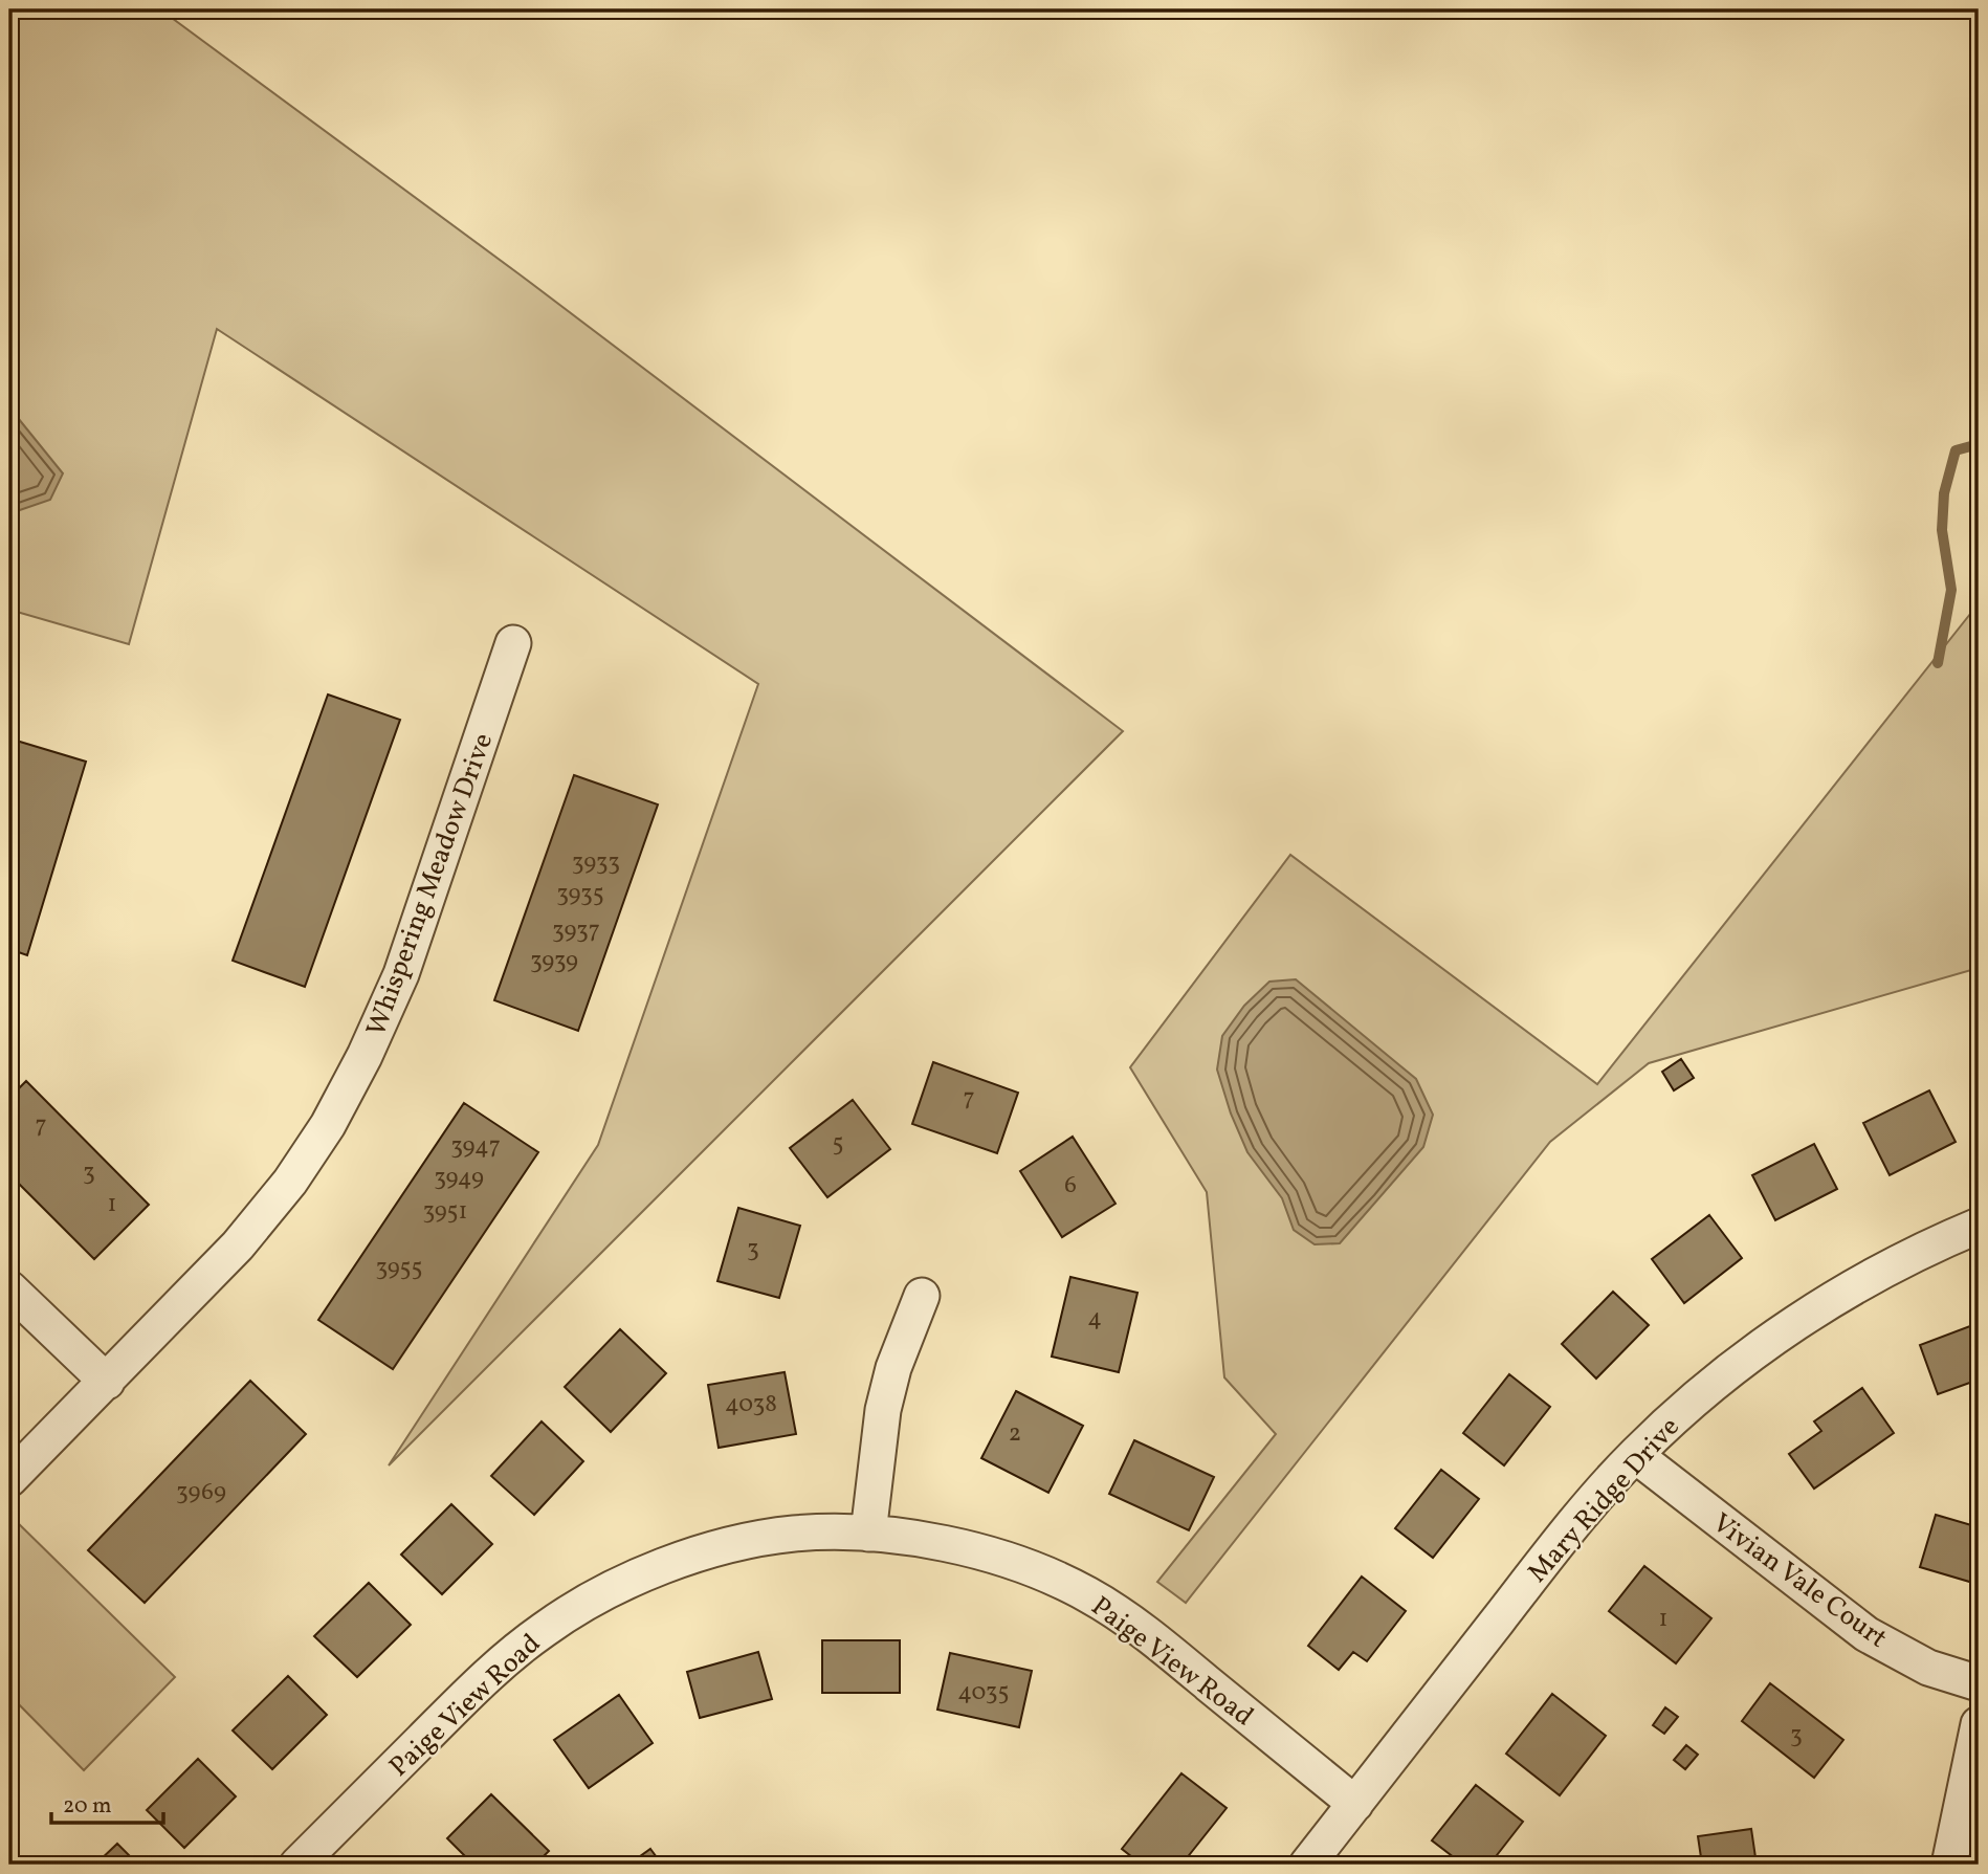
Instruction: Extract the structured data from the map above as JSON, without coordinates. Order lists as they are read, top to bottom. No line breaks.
{"streets":{"street":["Whispering Meadow Drive","Mary Ridge Drive","Vivian Vale Court","Paige View Road"]},"crossings":[["Mary Ridge Drive","Vivian Vale Court"],["Mary Ridge Drive","Paige View Road"]],"house_numbers":["3933","3935","3937","3939","7","7","5","3947","3","3949","6","1","3951","3","3955","4","4038","2","3969","1","4035","3"],"scale_bar":"20 m"}
